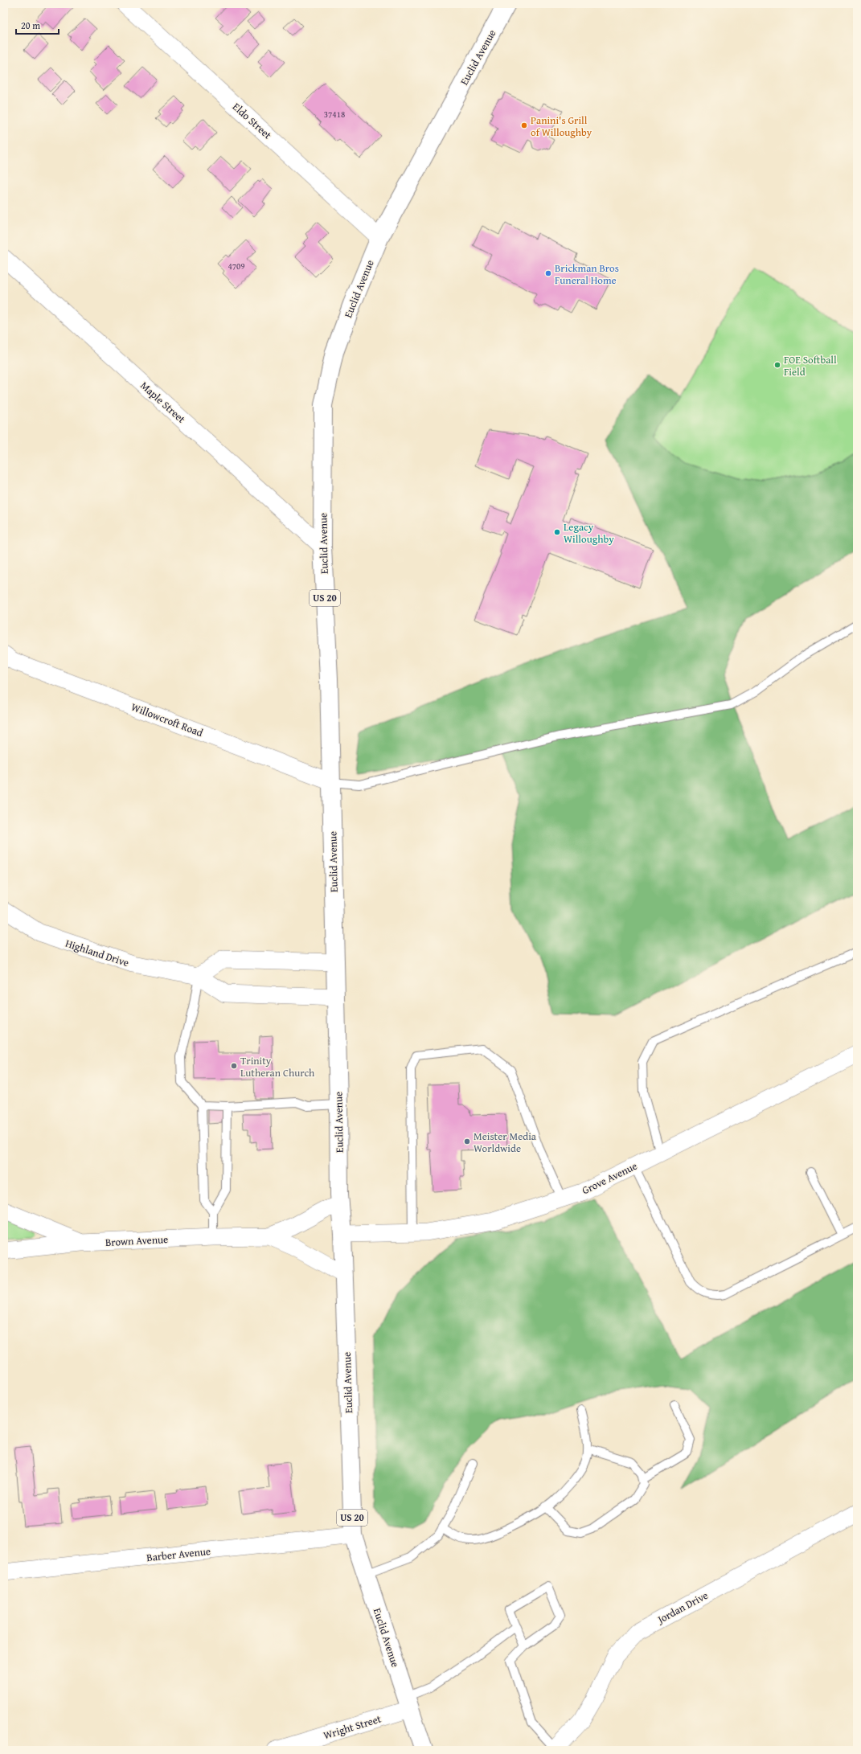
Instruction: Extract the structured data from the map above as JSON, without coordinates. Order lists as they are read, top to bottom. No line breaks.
{"streets":{"main road":["Euclid Avenue","US 20"],"street":["Eldo Street","Maple Street","Willowcroft Road","Highland Drive","Grove Avenue","Brown Avenue","Barber Avenue","Jordan Drive","Wright Street"]},"crossings":[["Euclid Avenue","Eldo Street"],["Euclid Avenue","Maple Street"],["Euclid Avenue","Willowcroft Road"],["Euclid Avenue","Highland Drive"],["Euclid Avenue","Grove Avenue"],["Euclid Avenue","Brown Avenue"],["Euclid Avenue","Barber Avenue"],["Euclid Avenue","Wright Street"]],"places":["Panini's Grill of Willoughby","Brickman Bros Funeral Home","FOE Softball Field","Legacy Willoughby","Trinity Lutheran Church","Meister Media Worldwide"],"house_numbers":["37418","4709"],"scale_bar":"20 m"}
